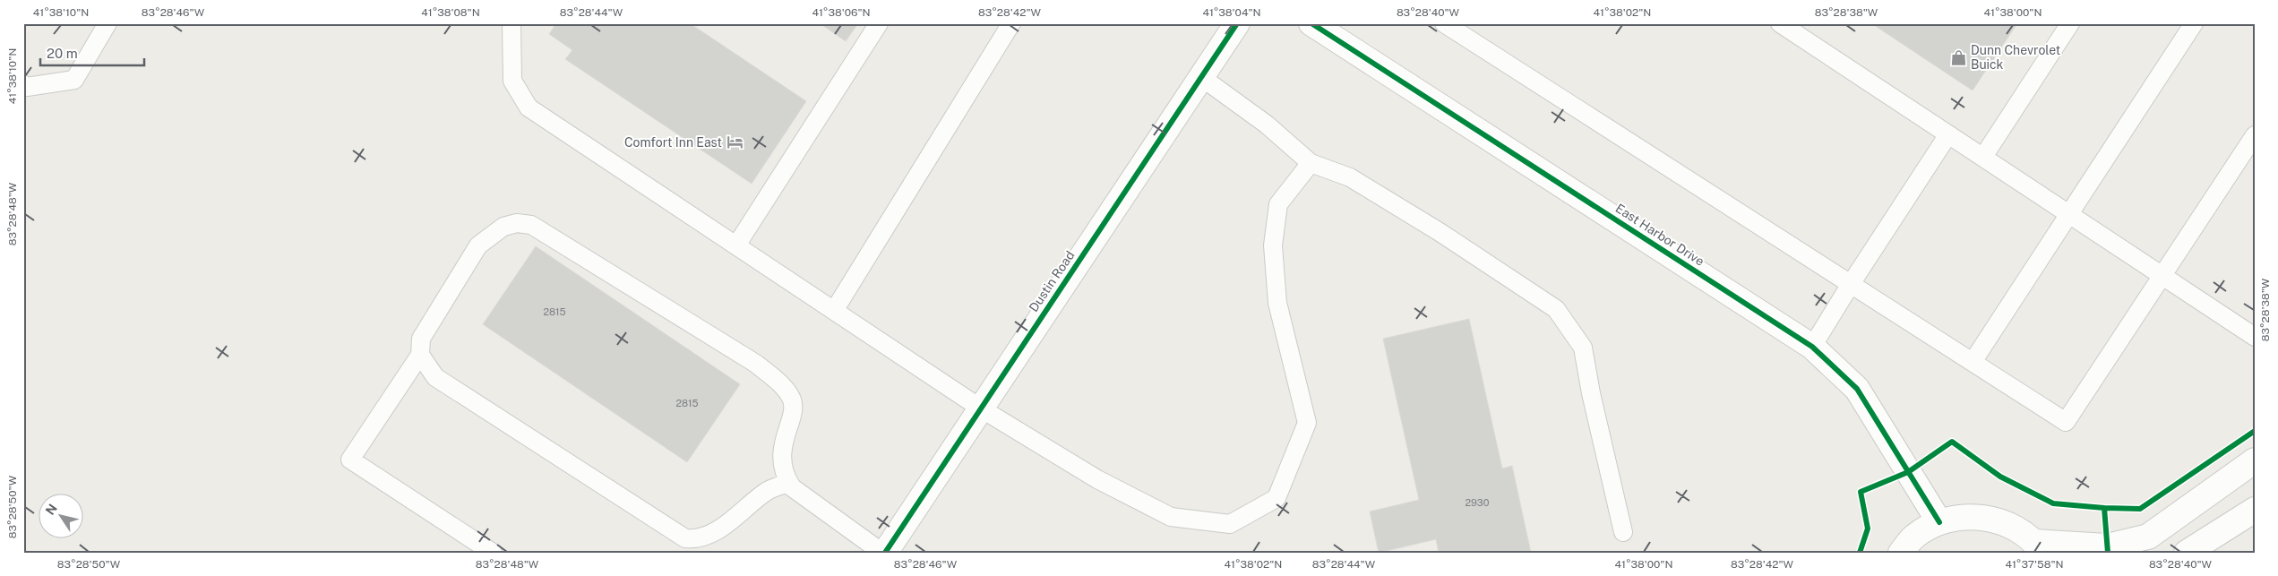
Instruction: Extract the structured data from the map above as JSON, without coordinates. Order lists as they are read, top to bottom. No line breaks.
{"streets":{"street":["East Harbor Drive","Dustin Road"]},"places":{"shop":["Dunn Chevrolet Buick"],"hotel":["Comfort Inn East"]},"house_numbers":["2815","2815","2930"],"scale_bar":"20 m","north":"top left","coordinates":["41°38'10\"N","83°28'46\"W","41°38'08\"N","83°28'44\"W","41°38'06\"N","83°28'42\"W","41°38'04\"N","83°28'40\"W","41°38'02\"N","83°28'38\"W","41°38'00\"N","83°28'48\"W","83°28'50\"W","41°37'58\"N"]}
